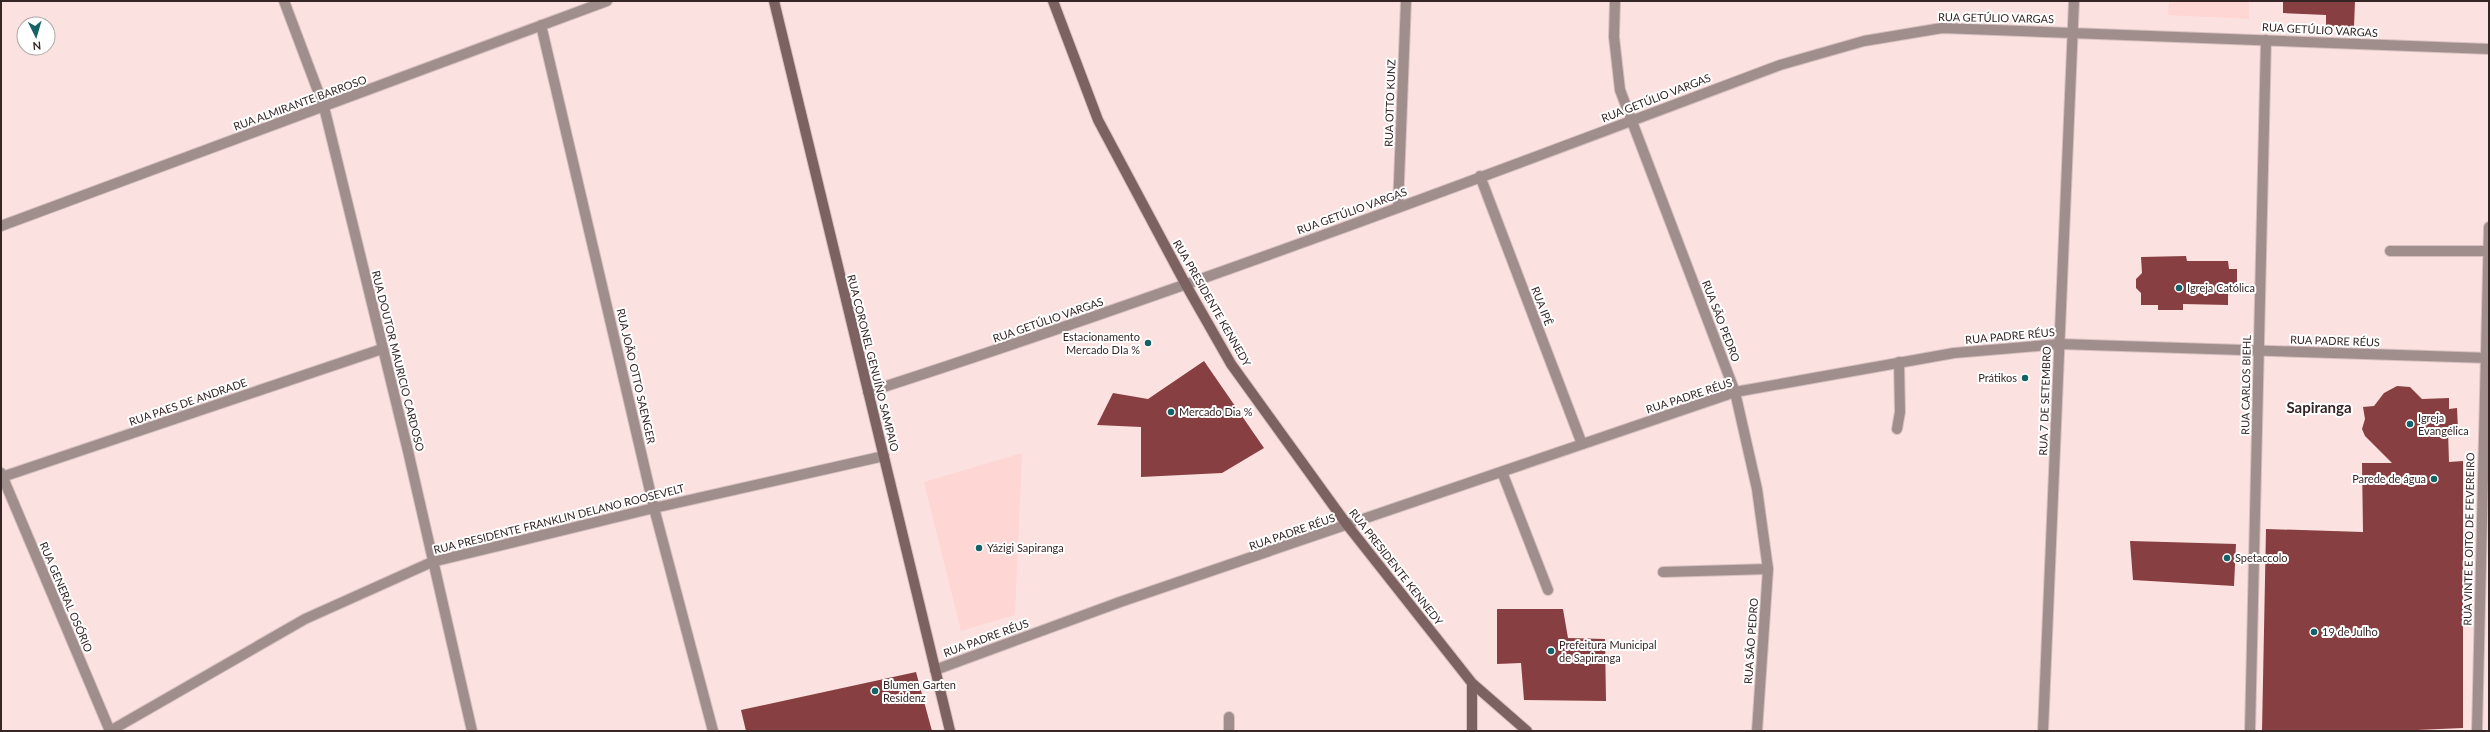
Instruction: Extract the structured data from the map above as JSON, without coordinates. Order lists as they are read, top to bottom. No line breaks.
{"streets":{"main road":["RUA PRESIDENTE KENNEDY","RUA CORONEL GENUÍNO SAMPAIO"],"street":["RUA GETÚLIO VARGAS","RUA ALMIRANTE BARROSO","RUA OTTO KUNZ","RUA IPÊ","RUA SÃO PEDRO","RUA PADRE RÉUS","RUA DOUTOR MAURICIO CARDOSO","RUA JOÃO OTTO SAENGER","RUA CARLOS BIEHL","RUA 7 DE SETEMBRO","RUA PAES DE ANDRADE","RUA PRESIDENTE FRANKLIN DELANO ROOSEVELT","RUA VINTE E OITO DE FEVEREIRO","RUA GENERAL OSÓRIO"]},"crossings":[["RUA GETÚLIO VARGAS","RUA OTTO KUNZ"],["RUA GETÚLIO VARGAS","RUA PRESIDENTE KENNEDY"],["RUA GETÚLIO VARGAS","RUA IPÊ"],["RUA GETÚLIO VARGAS","RUA SÃO PEDRO"],["RUA GETÚLIO VARGAS","RUA CORONEL GENUÍNO SAMPAIO"],["RUA GETÚLIO VARGAS","RUA CARLOS BIEHL"],["RUA GETÚLIO VARGAS","RUA 7 DE SETEMBRO"],["RUA ALMIRANTE BARROSO","RUA DOUTOR MAURICIO CARDOSO"],["RUA ALMIRANTE BARROSO","RUA JOÃO OTTO SAENGER"],["RUA PRESIDENTE KENNEDY","RUA PADRE RÉUS"],["RUA IPÊ","RUA PADRE RÉUS"],["RUA SÃO PEDRO","RUA PADRE RÉUS"],["RUA PADRE RÉUS","RUA CORONEL GENUÍNO SAMPAIO"],["RUA PADRE RÉUS","RUA CARLOS BIEHL"],["RUA PADRE RÉUS","RUA 7 DE SETEMBRO"],["RUA PADRE RÉUS","RUA VINTE E OITO DE FEVEREIRO"],["RUA DOUTOR MAURICIO CARDOSO","RUA PAES DE ANDRADE"],["RUA DOUTOR MAURICIO CARDOSO","RUA PRESIDENTE FRANKLIN DELANO ROOSEVELT"],["RUA CORONEL GENUÍNO SAMPAIO","RUA PRESIDENTE FRANKLIN DELANO ROOSEVELT"],["RUA JOÃO OTTO SAENGER","RUA PRESIDENTE FRANKLIN DELANO ROOSEVELT"],["RUA PAES DE ANDRADE","RUA GENERAL OSÓRIO"],["RUA PRESIDENTE FRANKLIN DELANO ROOSEVELT","RUA GENERAL OSÓRIO"]],"districts":["Sapiranga"],"places":["Igreja Católica","Estacionamento Mercado DIa %","Prátikos","Mercado Dia %","Igreja Evangélica","Parede de água","Yázigi Sapiranga","Spetaccolo","19 de Julho","Prefeitura Municipal de Sapiranga","Blumen Garten Residenz"],"north":"bottom"}
